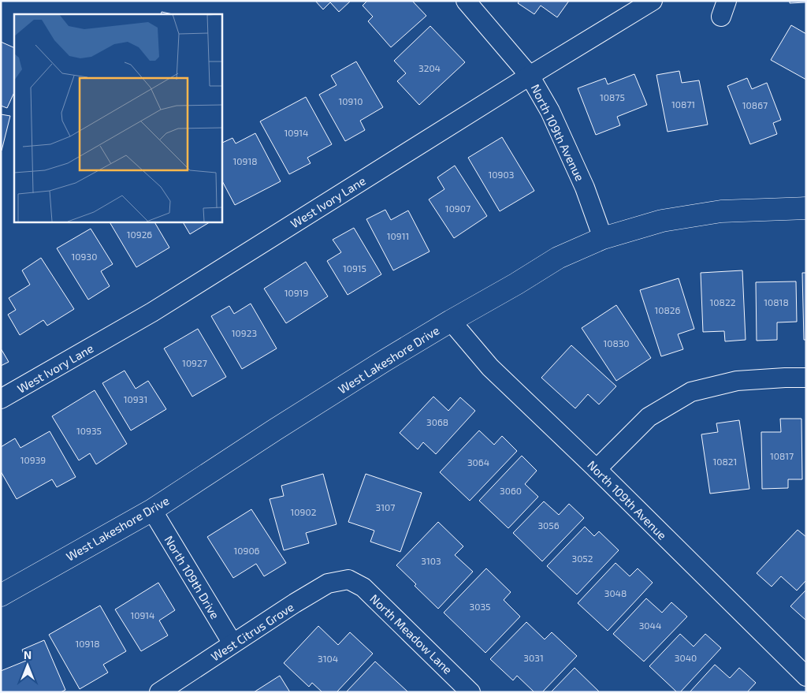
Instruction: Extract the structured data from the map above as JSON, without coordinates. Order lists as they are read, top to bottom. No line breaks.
{"streets":{"street":["North 109th Avenue","West Ivory Lane","West Lakeshore Drive","North 109th Drive","West Citrus Grove","North Meadow Lane"]},"crossings":[["North 109th Avenue","West Ivory Lane"],["North 109th Avenue","West Lakeshore Drive"],["West Lakeshore Drive","North 109th Drive"],["North 109th Drive","West Citrus Grove"],["West Citrus Grove","North Meadow Lane"]],"house_numbers":["3204","10875","10910","10871","10867","10914","10918","10903","10907","10926","10911","10930","10915","10919","10822","10818","10826","10923","10830","10927","10931","3068","10935","10817","10939","10821","3064","3060","3107","10902","3056","10906","3052","3103","3048","3035","10914","3044","10918","3031","3040","3104"],"north":"top"}
